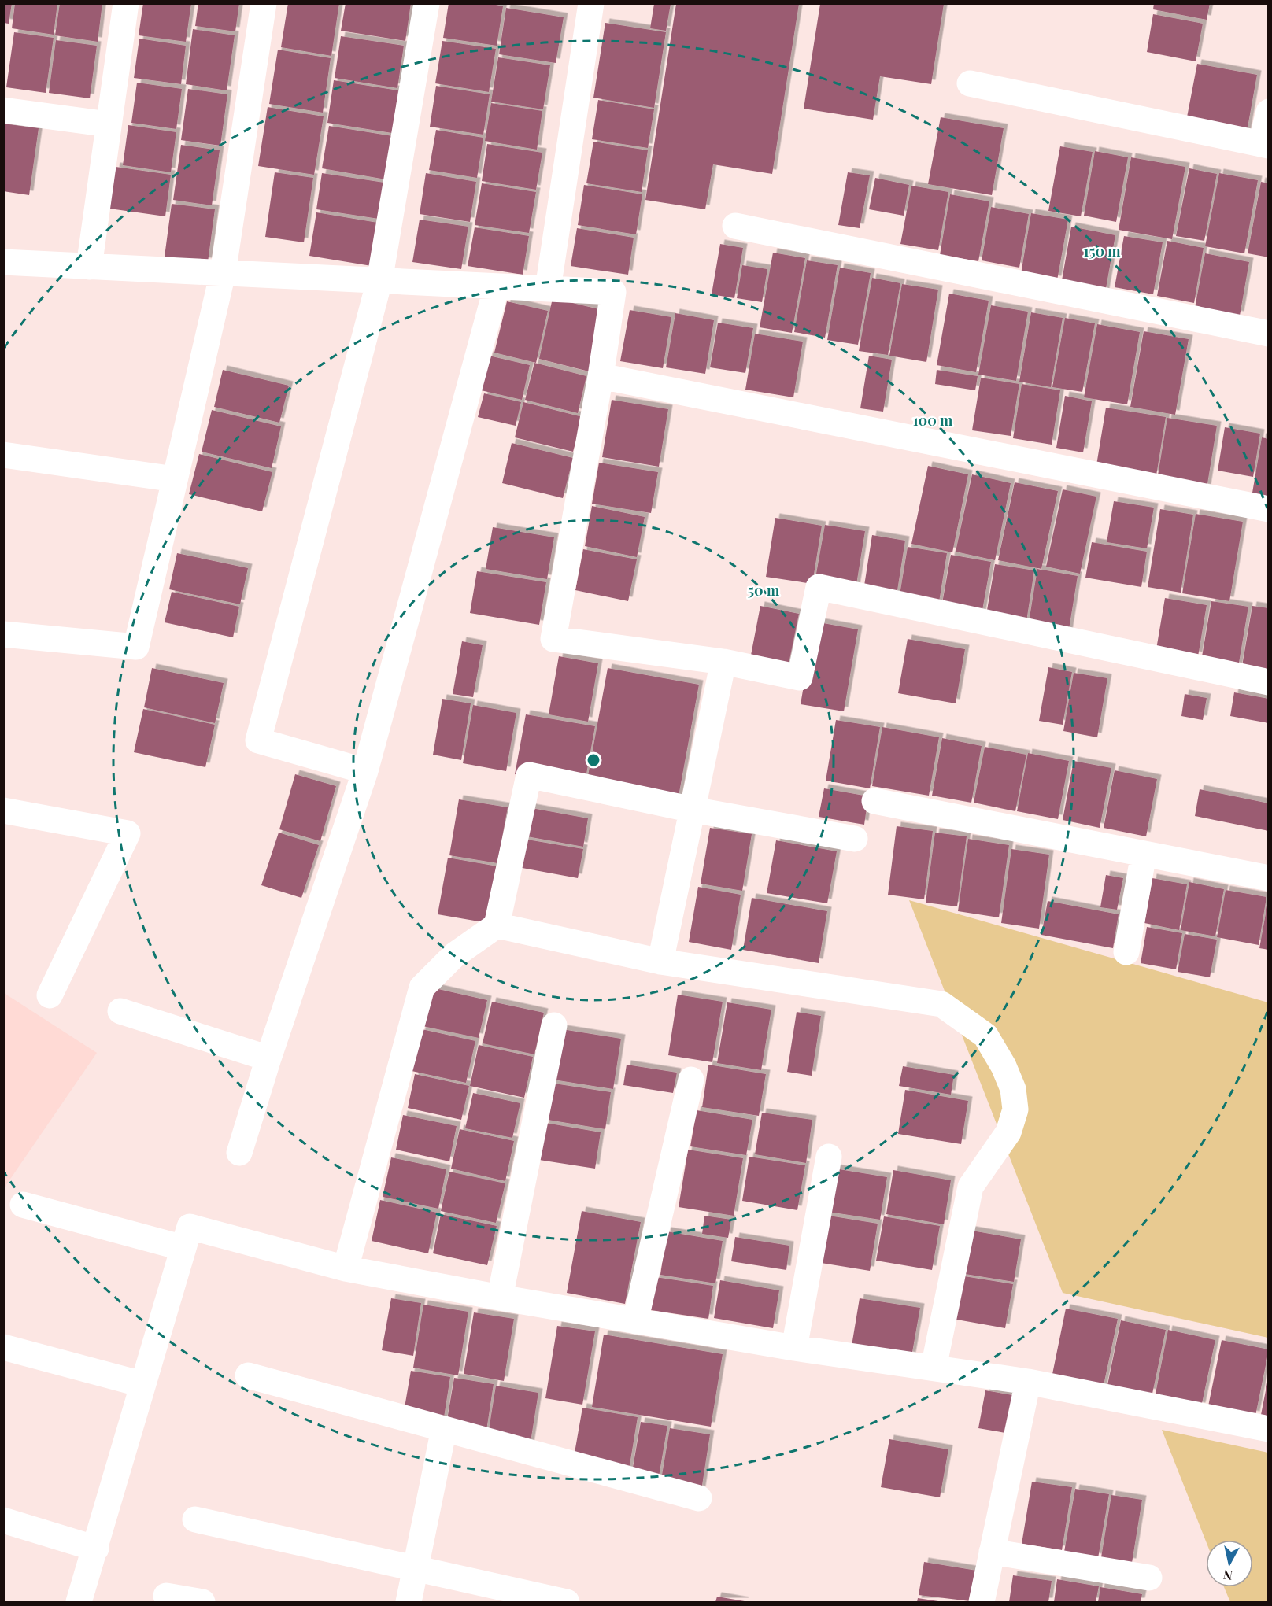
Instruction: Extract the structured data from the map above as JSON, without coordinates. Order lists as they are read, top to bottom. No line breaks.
{"north":"bottom","rings":["150 m","100 m","50 m"]}
